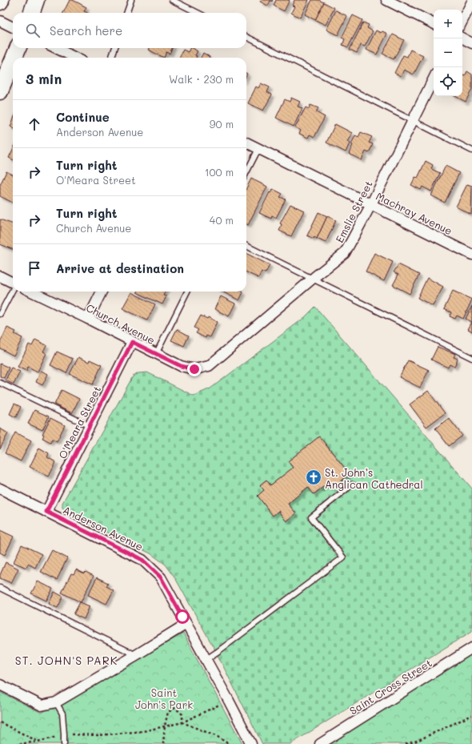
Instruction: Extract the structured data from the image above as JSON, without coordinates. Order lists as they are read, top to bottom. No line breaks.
{"streets":{"street":["Emslie Street","Machray Avenue","Church Avenue","O'Meara Street","Anderson Avenue","Saint Cross Street"]},"crossings":[["Emslie Street","Machray Avenue"],["Emslie Street","Church Avenue"],["Church Avenue","O'Meara Street"],["O'Meara Street","Anderson Avenue"]],"districts":["ST. JOHN'S PARK"],"parks":["Saint John's Park"],"places":{"church":["St. John’s Anglican Cathedral"]},"page":{"map_buttons":["+","−"],"search":"Search here","heading":["3 min","Walk · 230 m"],"list":[["Continue","Anderson Avenue","90 m"],["Turn right","O'Meara Street","100 m"],["Turn right","Church Avenue","40 m"],"Arrive at destination"]}}
